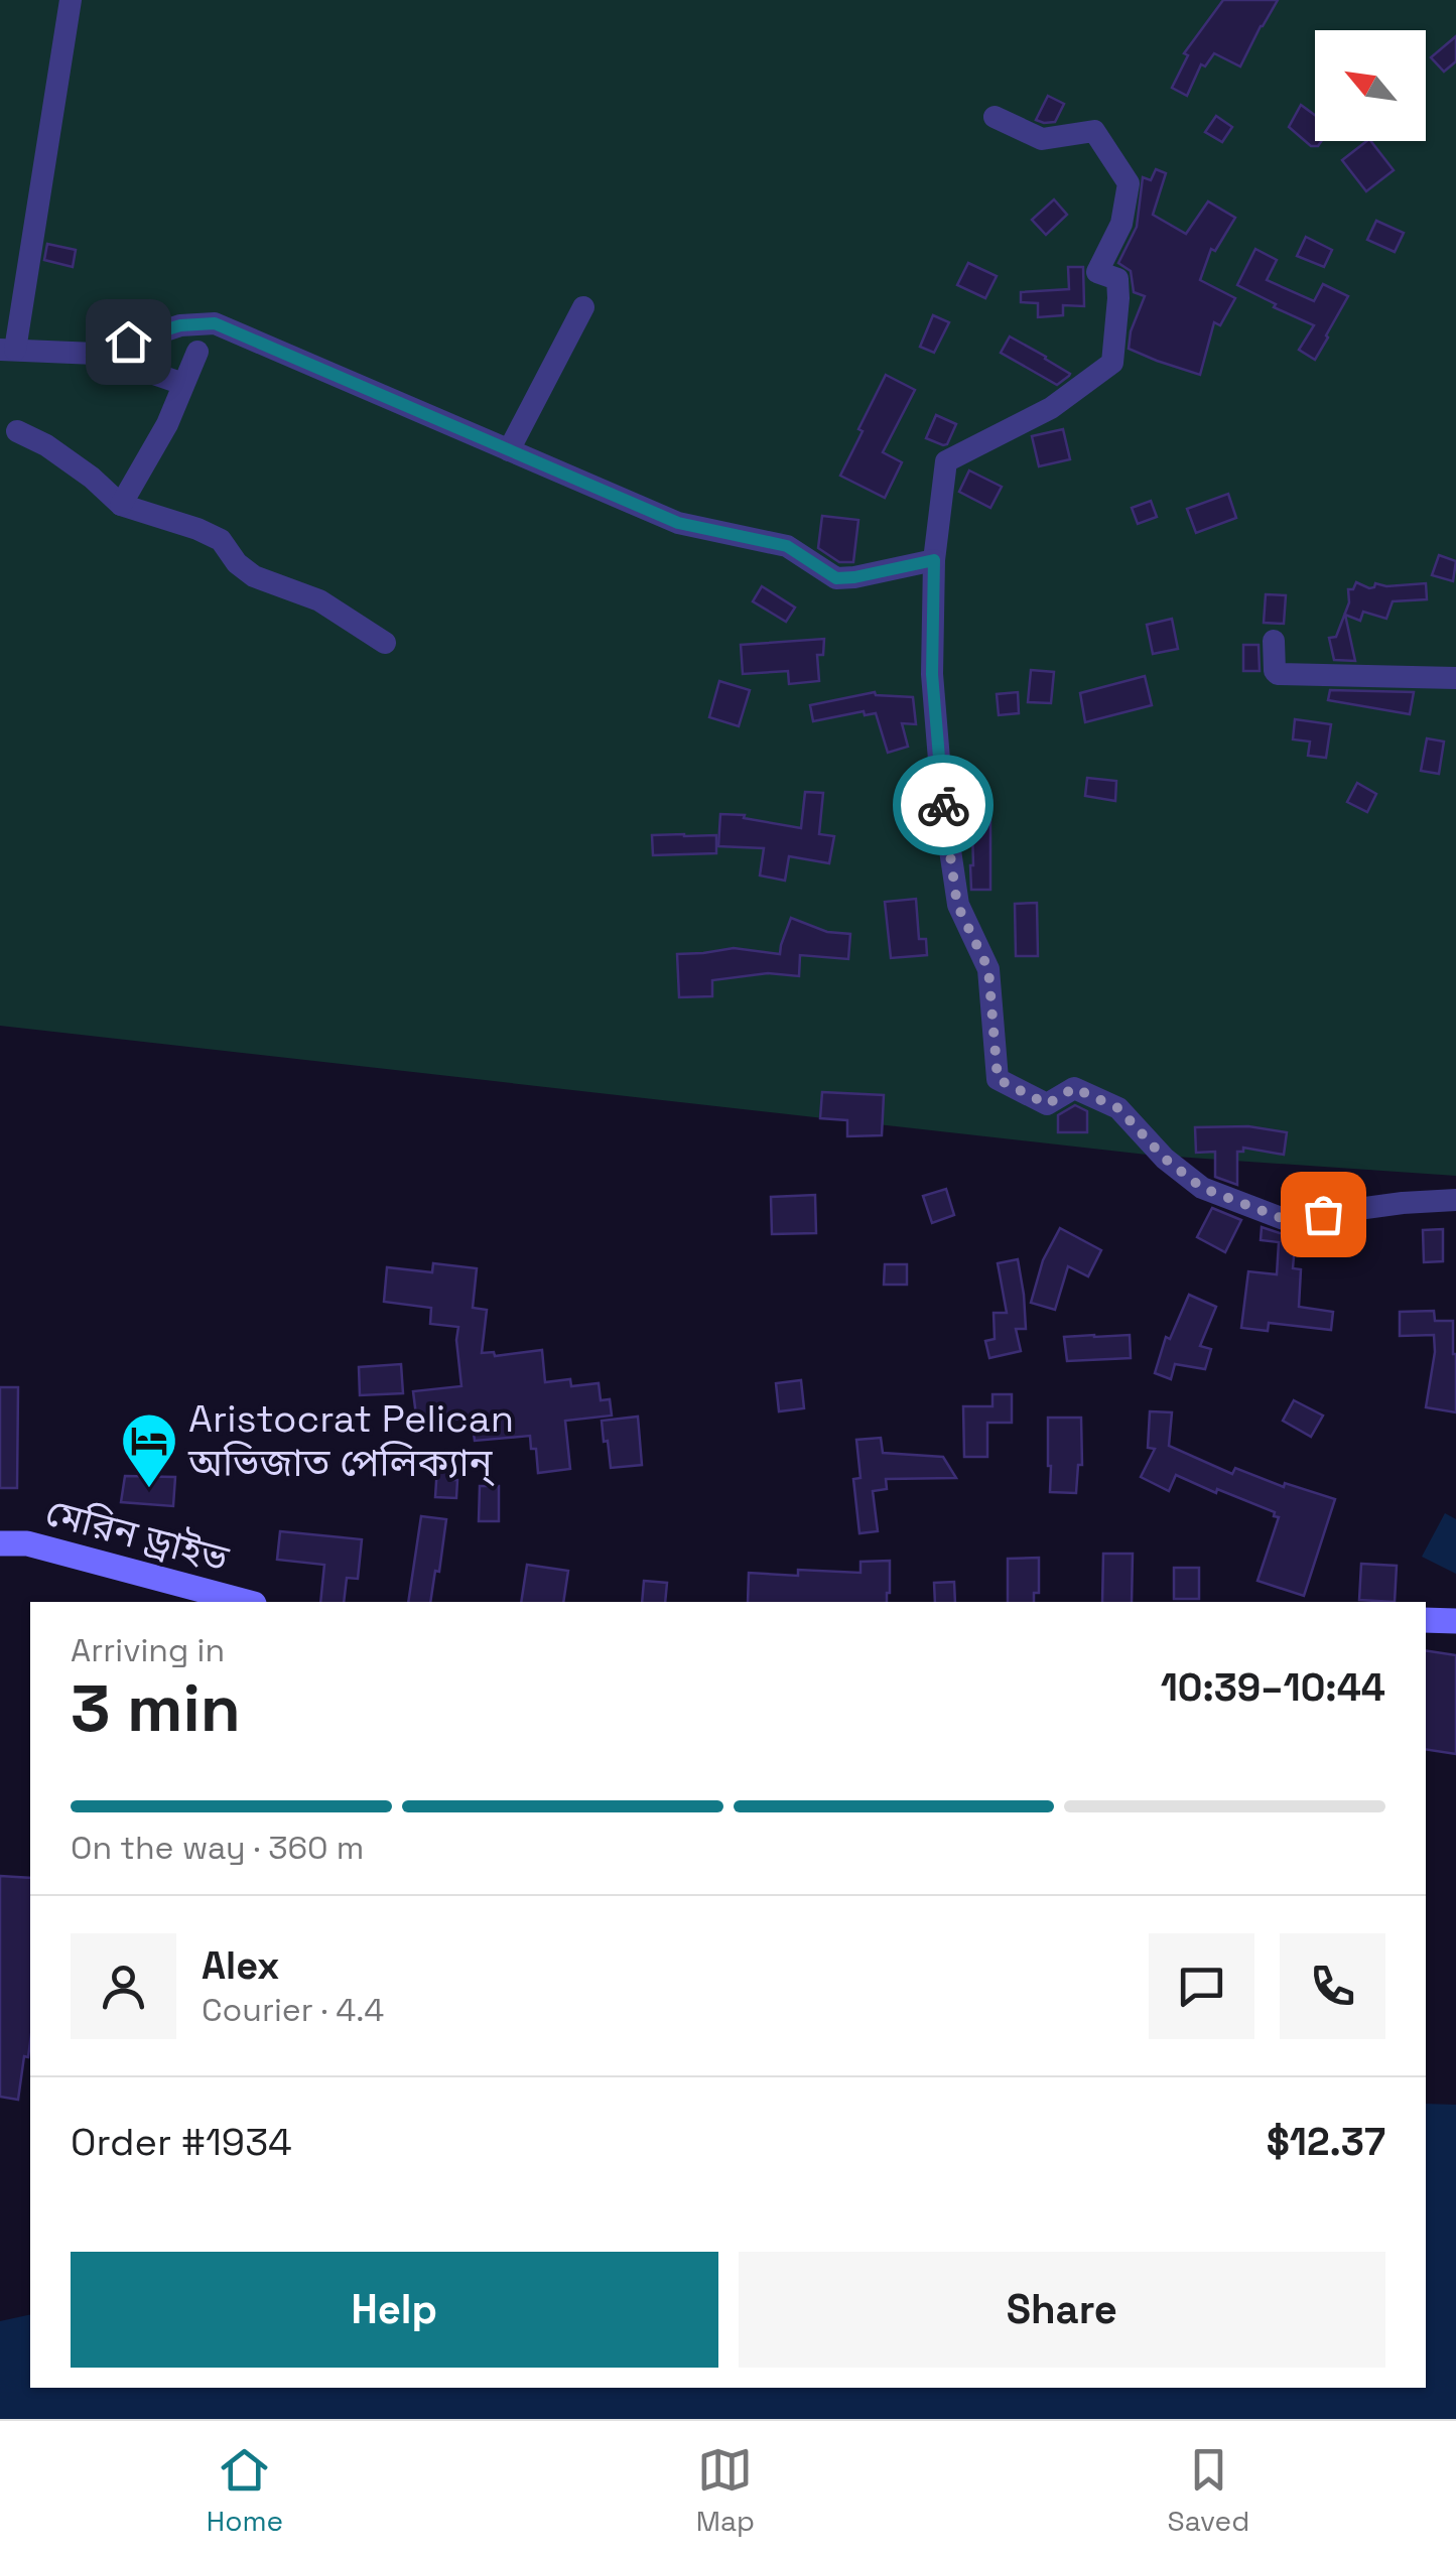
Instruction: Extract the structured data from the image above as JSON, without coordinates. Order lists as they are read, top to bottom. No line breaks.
{"streets":{"main road":["মেরিন ড্রাইভ"]},"places":{"hotel":["Aristocrat Pelican অভিজাত পেলিক্যান্"]},"north":"top left","page":{"heading":["3 min","Arriving in","10:39–10:44"],"panel":["Alex","Courier · 4.4","Order #1934","$12.37"],"bar":"On the way · 360 m","buttons":["Help","Share"],"tabs":["Home","Map","Saved"]}}
